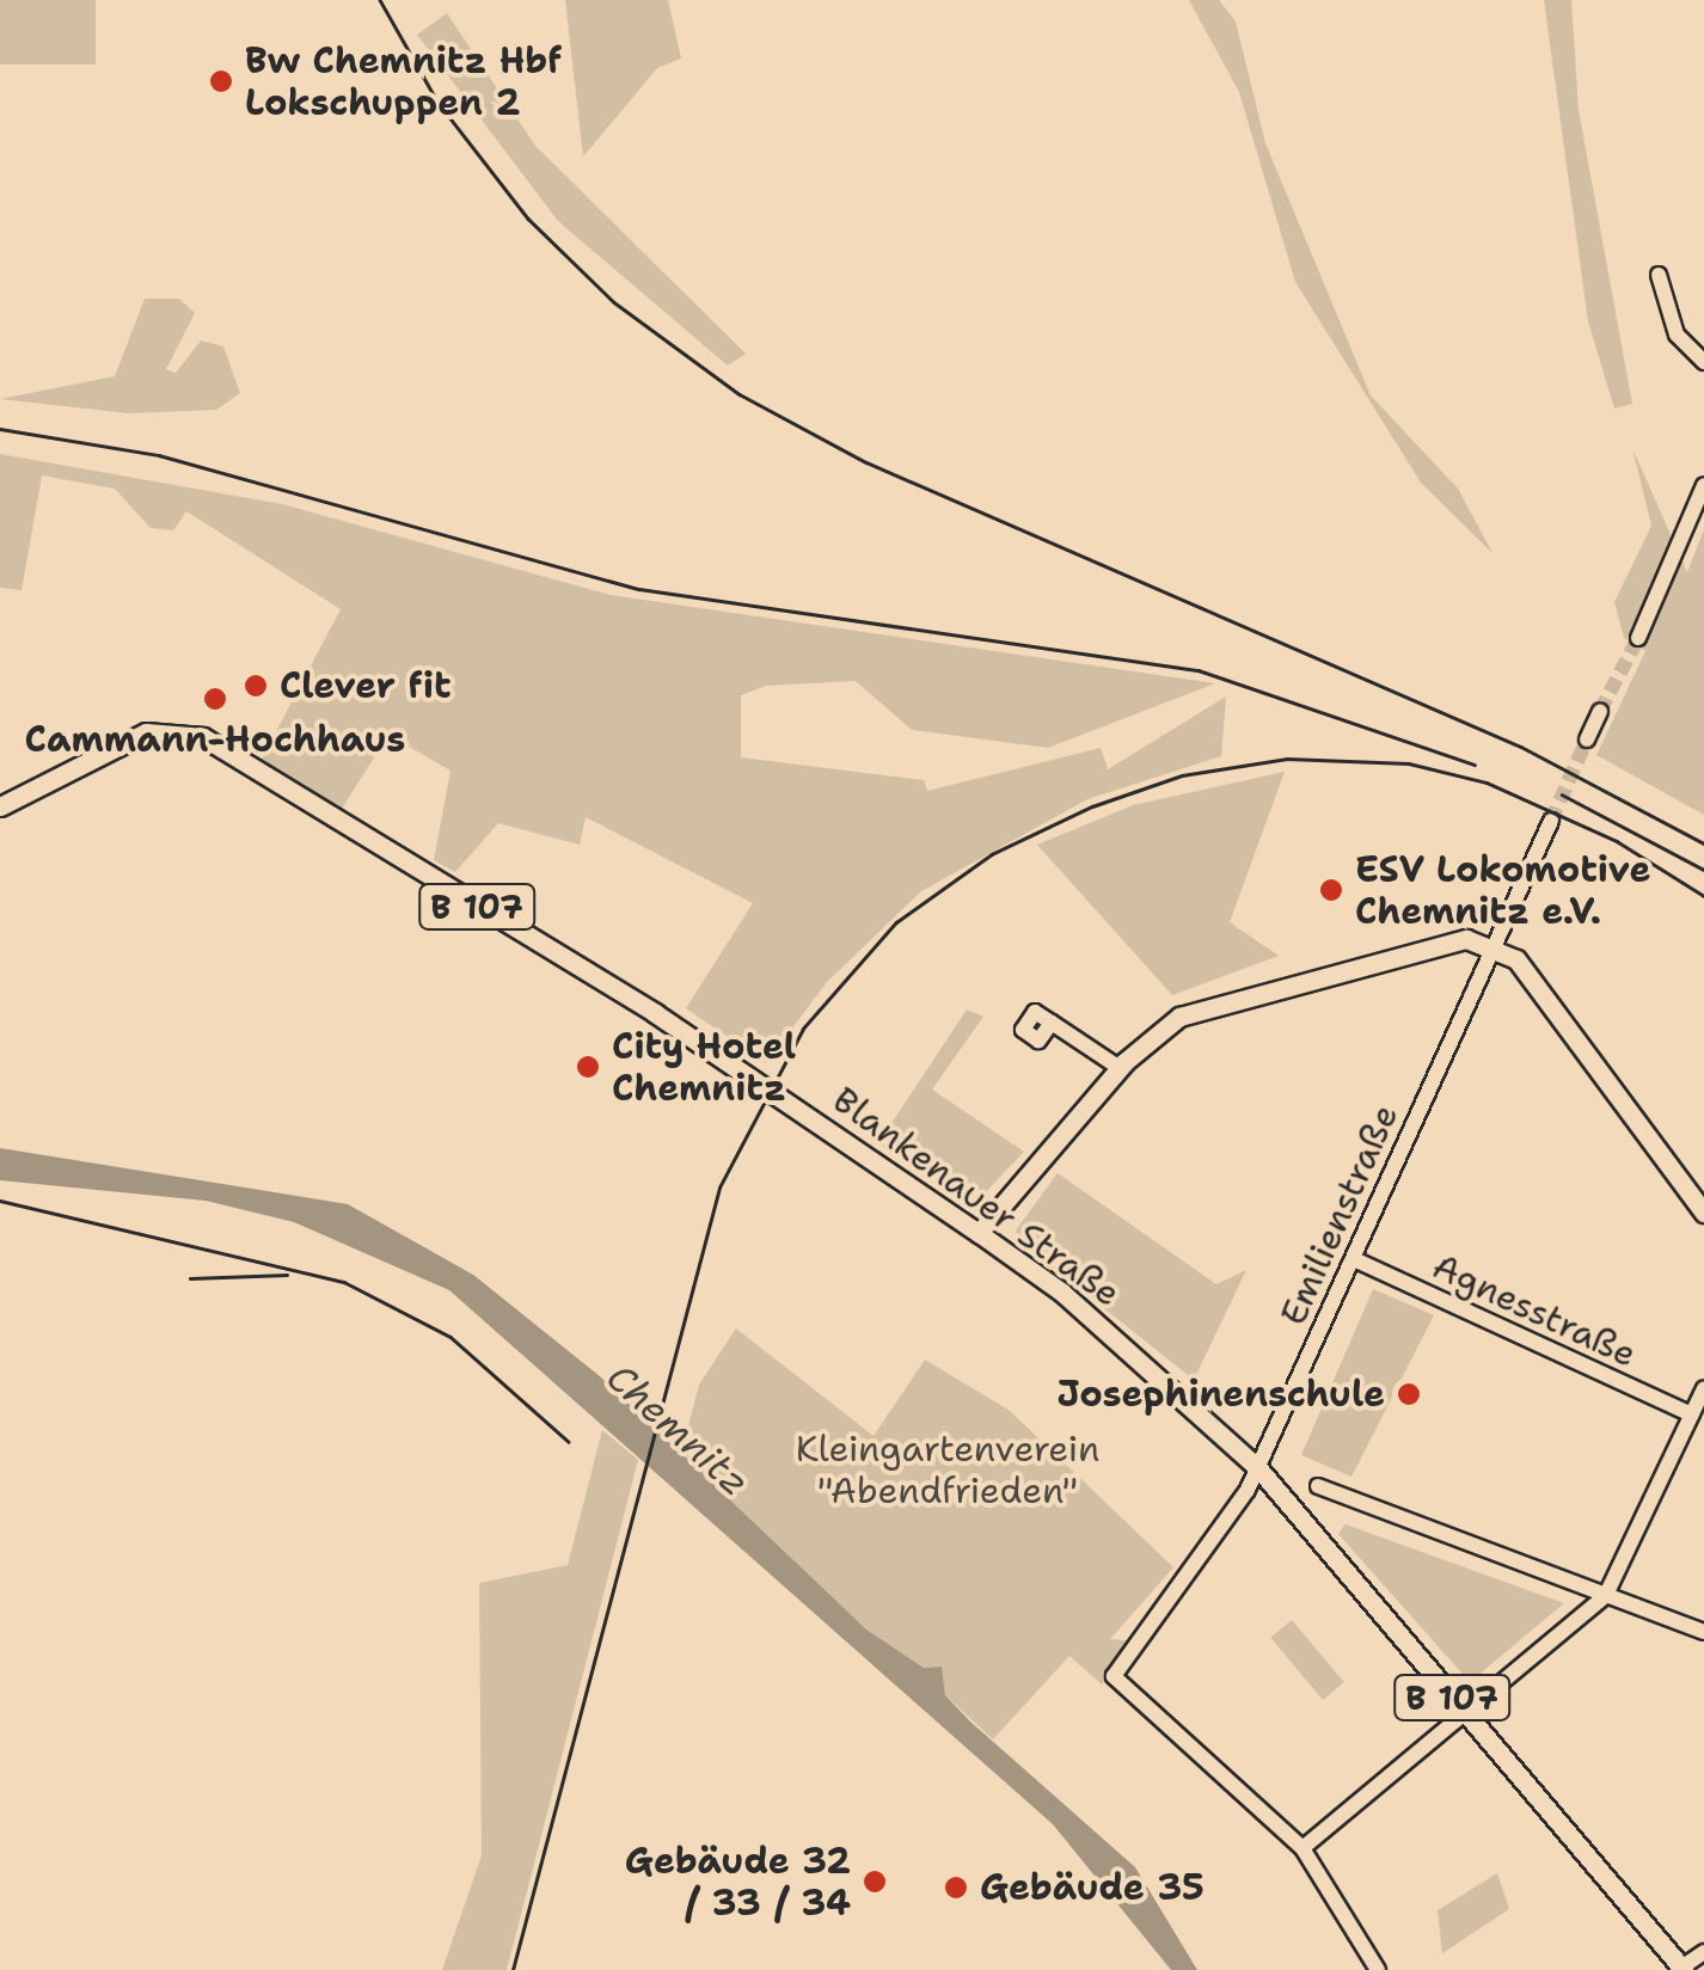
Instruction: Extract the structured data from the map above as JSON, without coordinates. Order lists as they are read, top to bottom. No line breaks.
{"streets":{"main road":["B 107","Blankenauer Straße"],"street":["Emilienstraße","Agnesstraße"]},"crossings":[["Blankenauer Straße","Emilienstraße"],["Emilienstraße","Agnesstraße"]],"water":["Chemnitz"],"parks":["Kleingartenverein \"Abendfrieden\""],"places":["Bw Chemnitz Hbf Lokschuppen 2","Clever fit","Cammann-Hochhaus","ESV Lokomotive Chemnitz e.V.","City Hotel Chemnitz","Josephinenschule","Gebäude 32 / 33 / 34","Gebäude 35"]}
